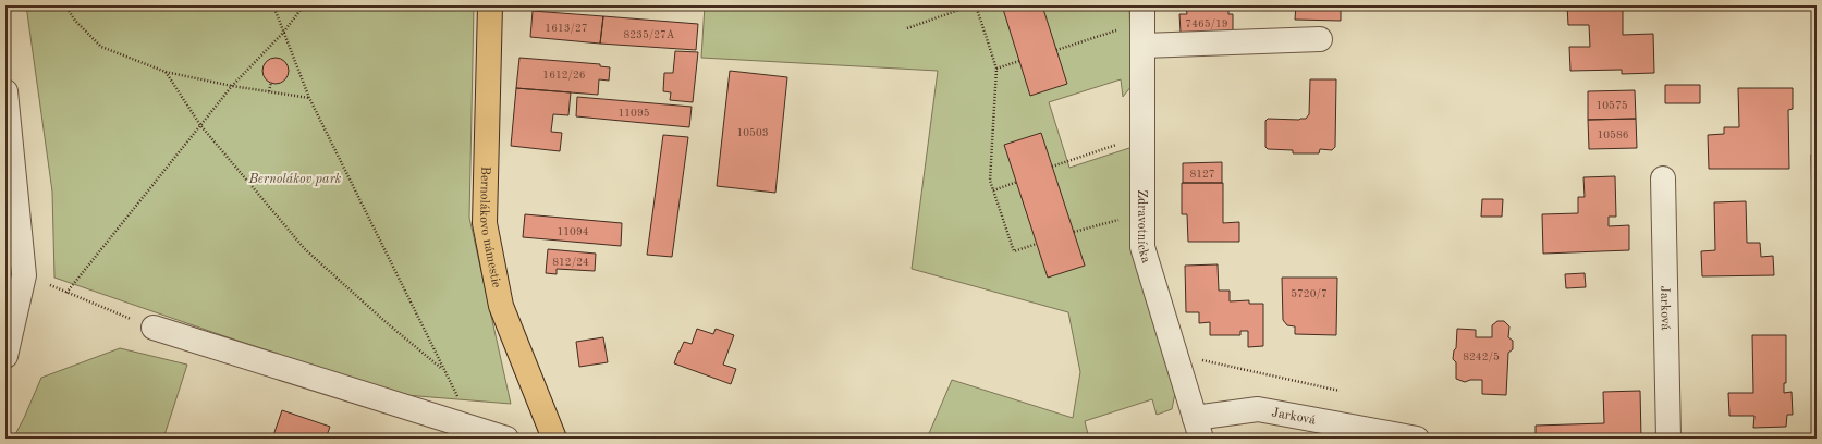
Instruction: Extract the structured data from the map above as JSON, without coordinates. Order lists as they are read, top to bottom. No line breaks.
{"streets":{"main road":["Bernolákovo námestie"],"street":["Zdravotnícka","Jarková"]},"crossings":[["Zdravotnícka","Jarková"]],"parks":["Bernolákov park"],"house_numbers":["7465/19","1613/27","8235/27A","1612/26","10575","11095","10503","10586","8127","11094","812/24","5720/7","8242/5"]}
